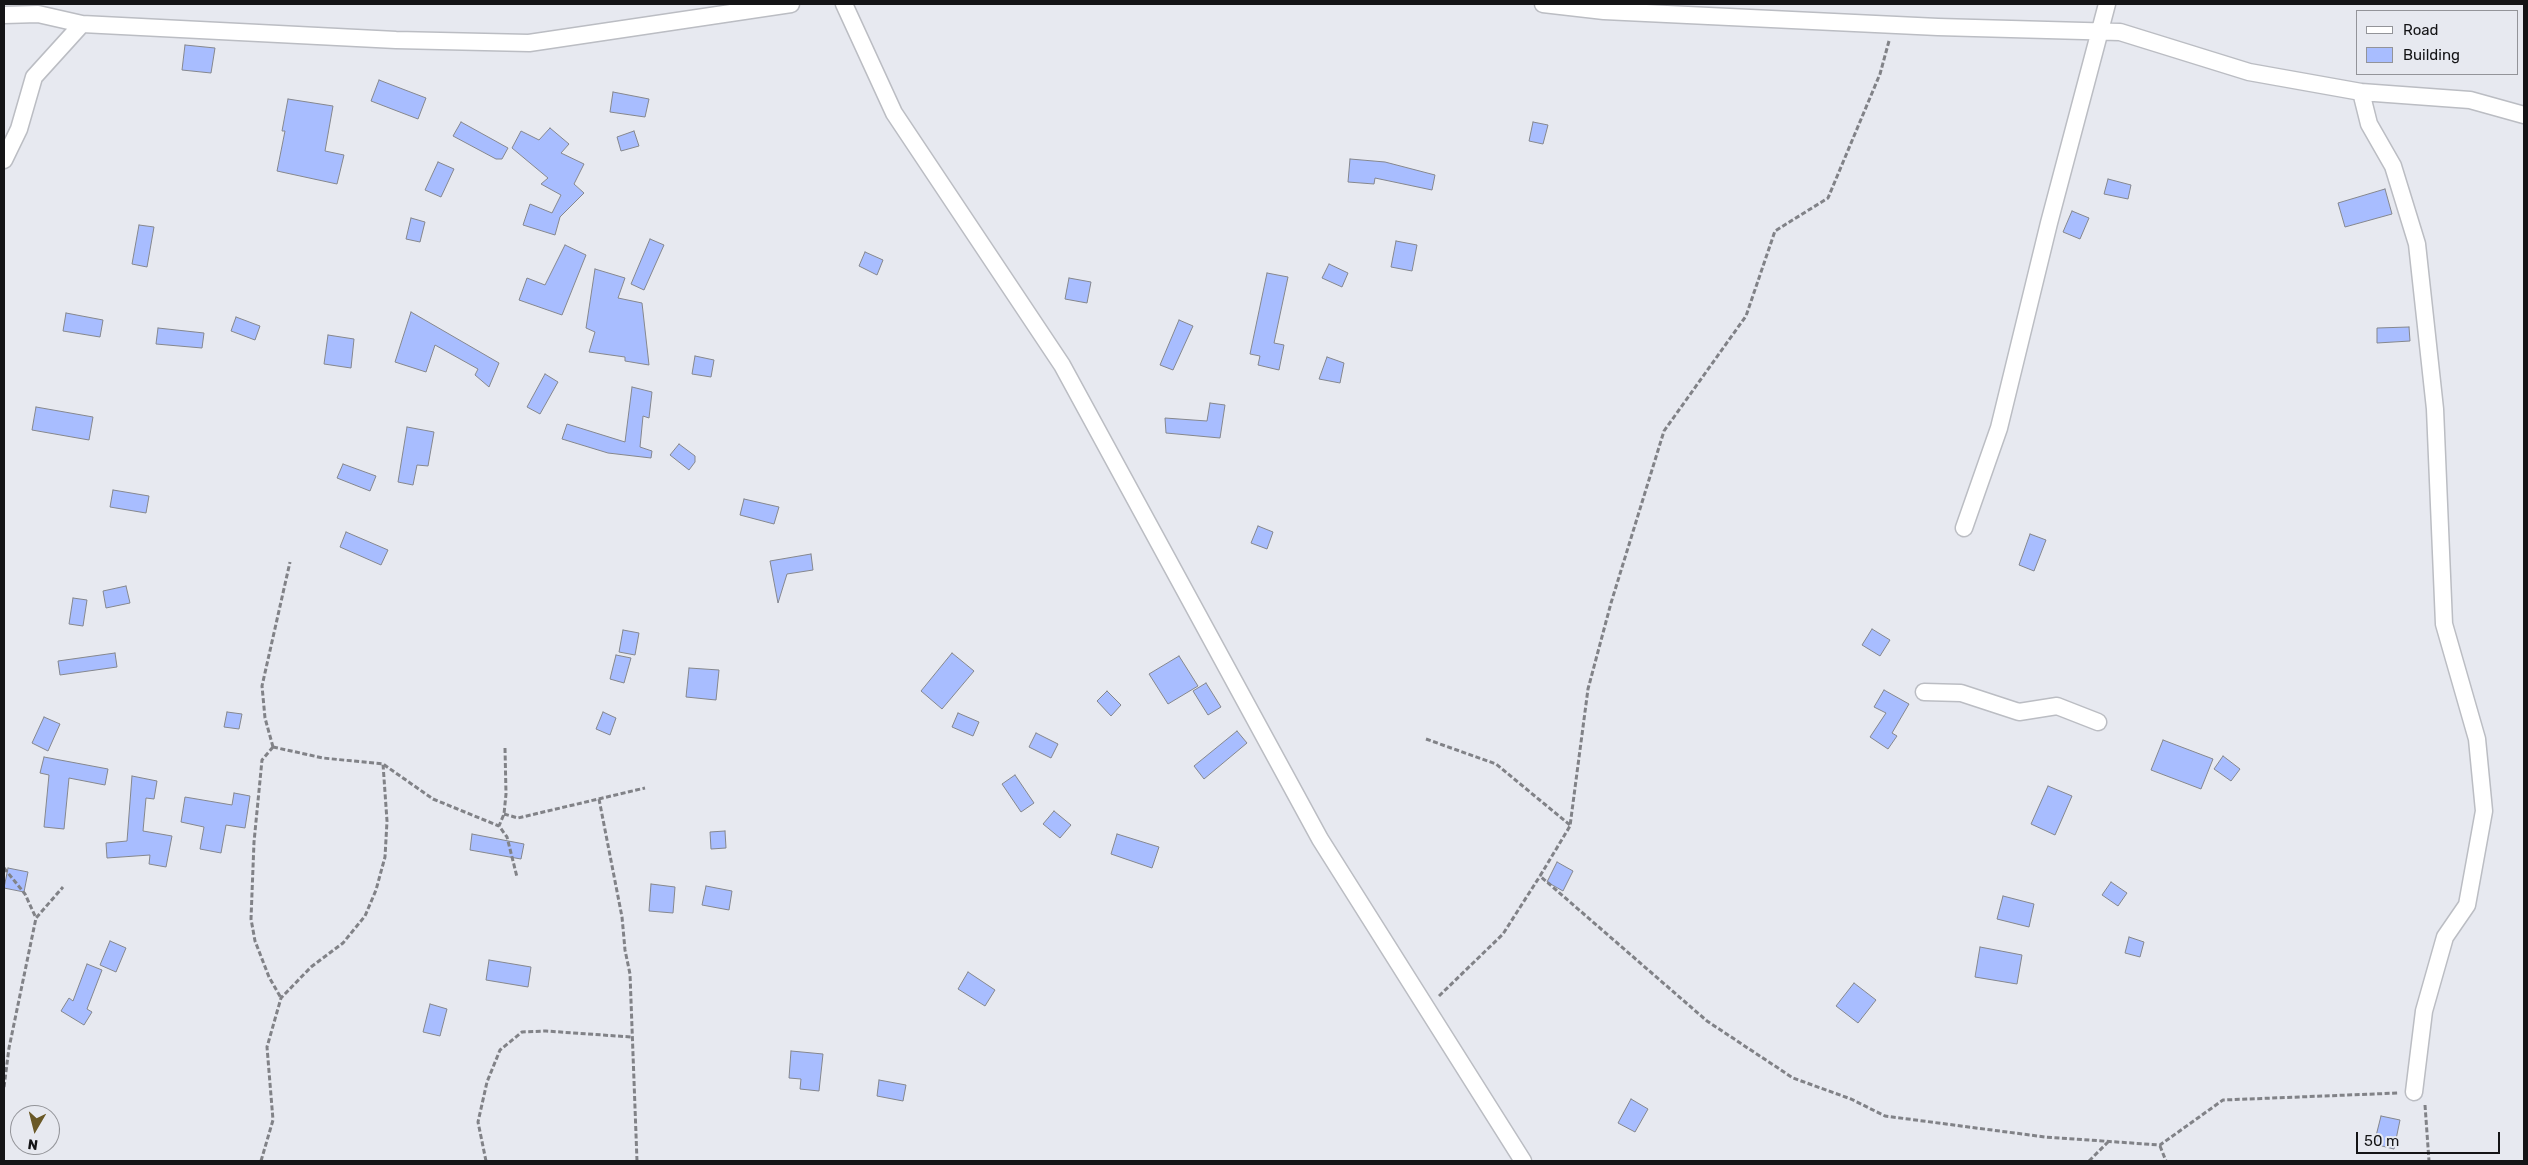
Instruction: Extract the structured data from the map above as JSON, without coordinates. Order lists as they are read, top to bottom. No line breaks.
{"legend":["Road","Building"],"scale_bar":"50 m","north":"bottom"}
